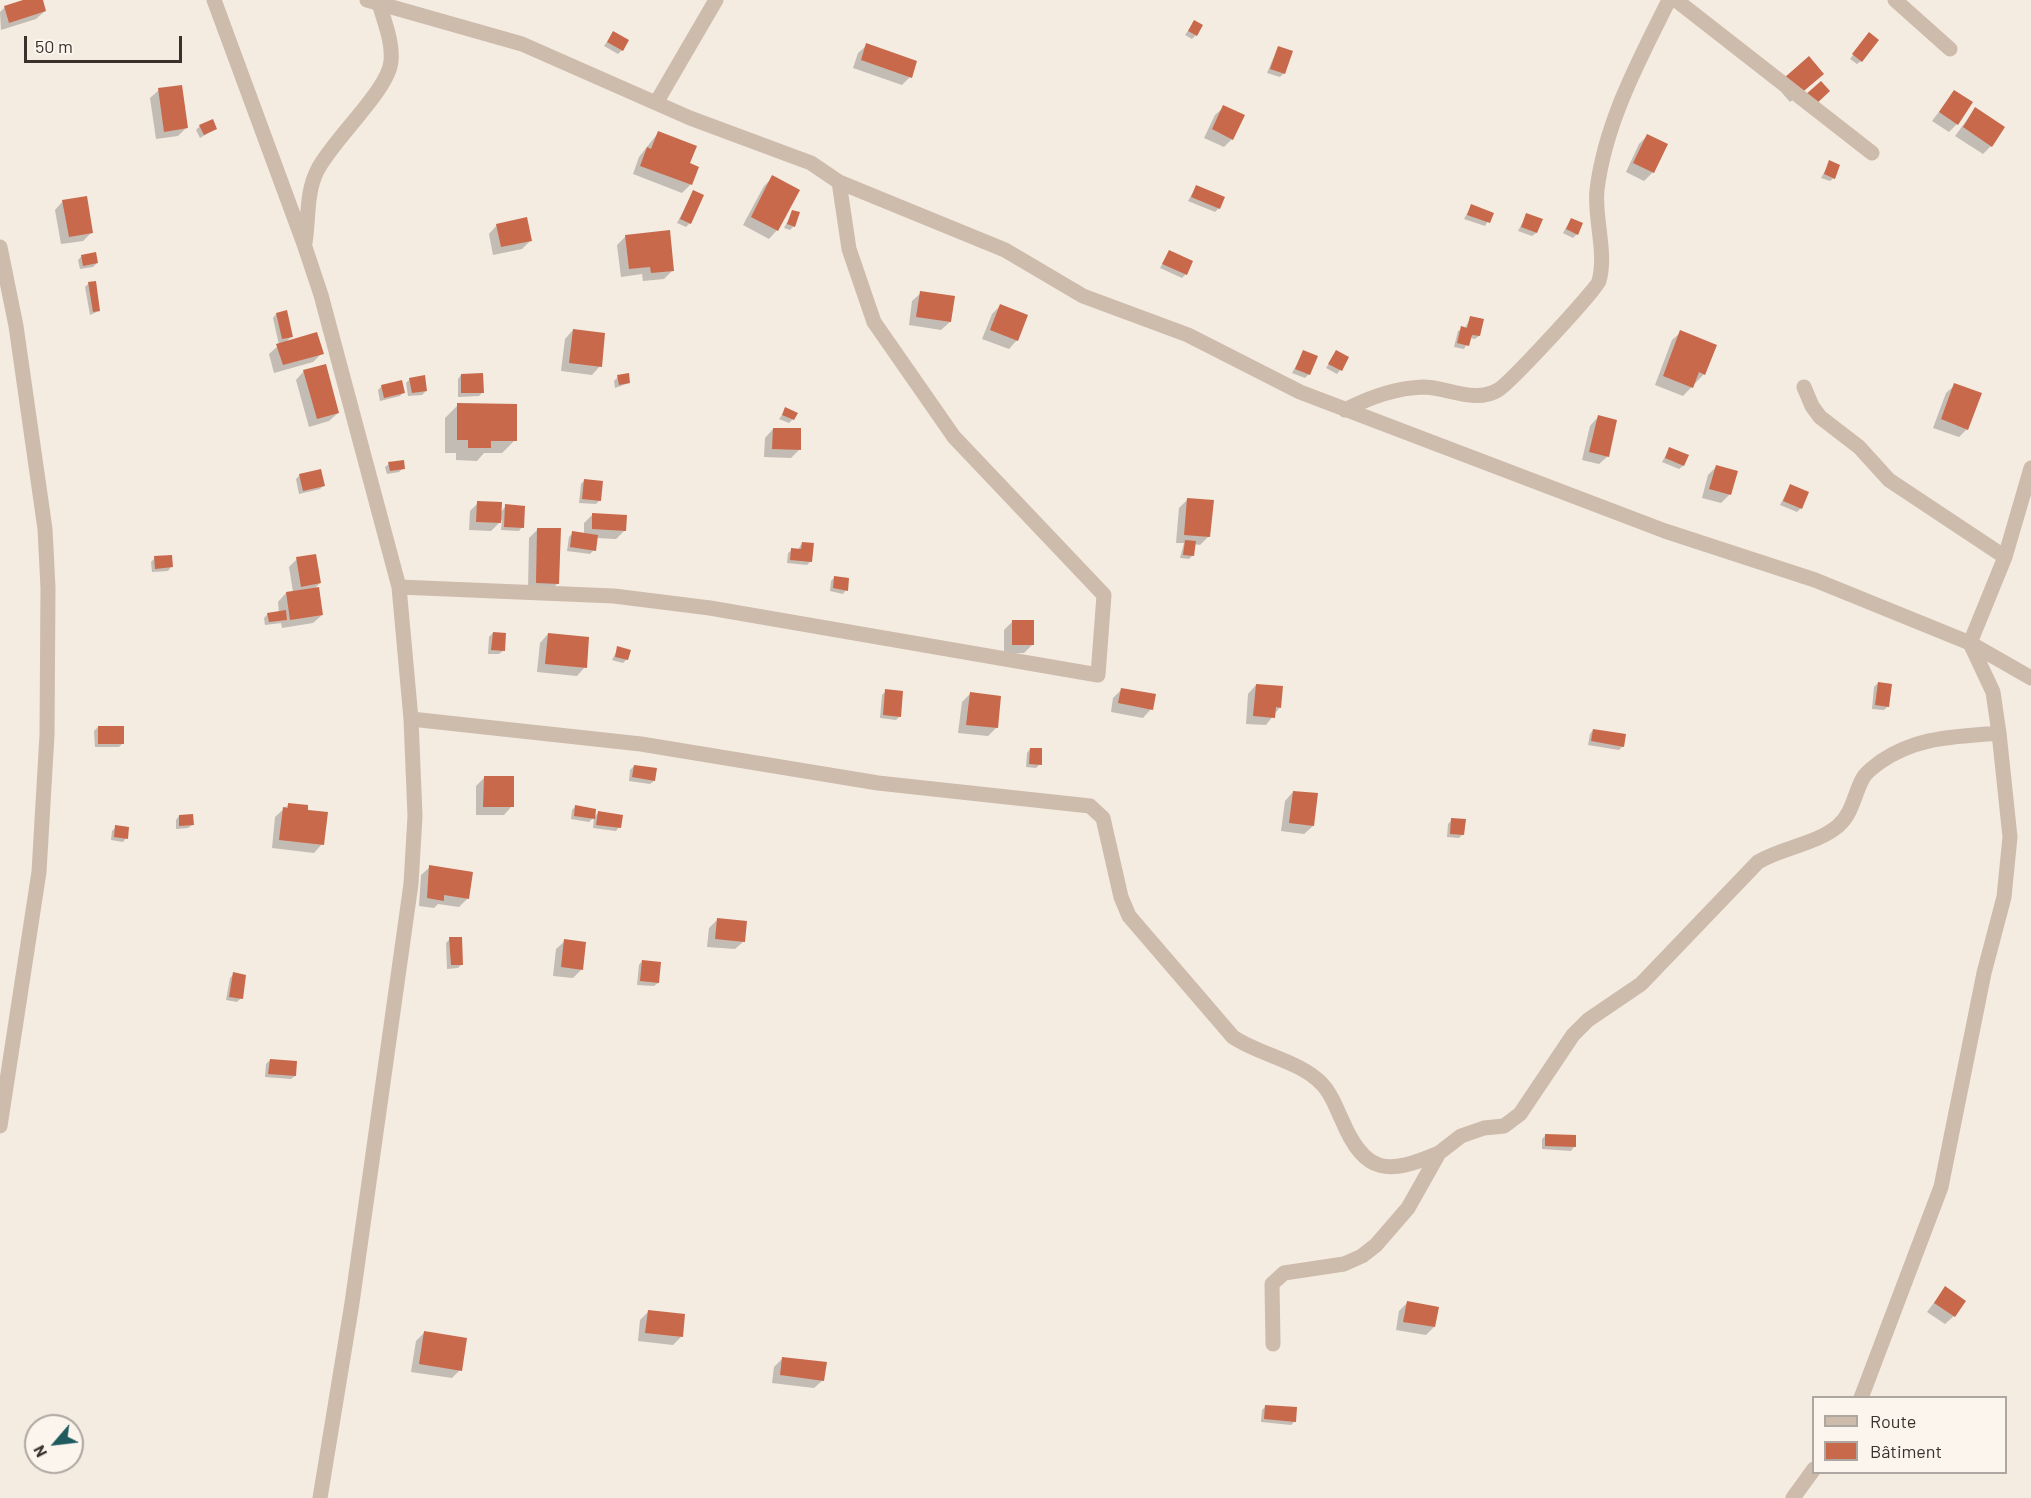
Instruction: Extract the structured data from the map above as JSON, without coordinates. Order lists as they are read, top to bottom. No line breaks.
{"legend":["Route","Bâtiment"],"scale_bar":"50 m","north":"bottom left"}
